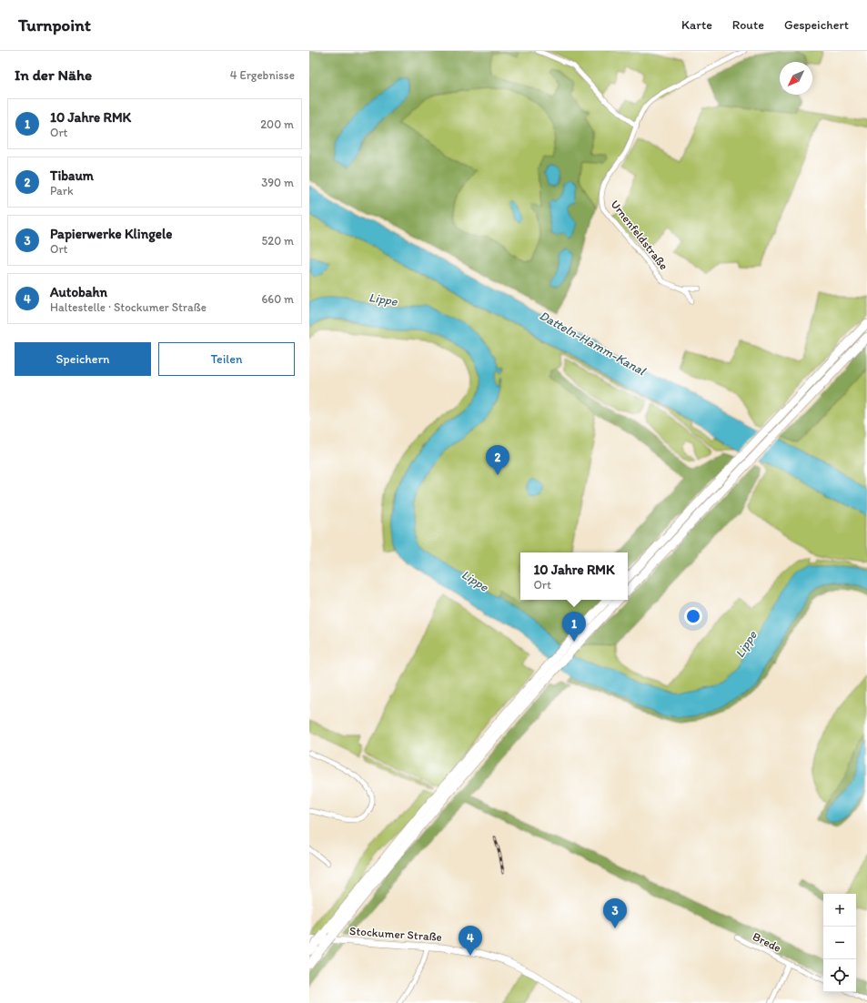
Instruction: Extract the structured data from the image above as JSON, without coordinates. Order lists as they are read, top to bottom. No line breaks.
{"streets":{"main road":["Stockumer Straße"],"street":["Urnenfeldstraße","Brede"]},"water":["Lippe","Datteln-Hamm-Kanal"],"north":"bottom left","page":{"header":"Turnpoint","nav":["Karte","Route","Gespeichert"],"heading":["In der Nähe","4 Ergebnisse"],"list":[{"mark":"1","name":"10 Jahre RMK","note":"Ort","value":"200 m"},{"mark":"2","name":"Tibaum","note":"Park","value":"390 m"},{"mark":"3","name":"Papierwerke Klingele","note":"Ort","value":"520 m"},{"mark":"4","name":"Autobahn","note":"Haltestelle · Stockumer Straße","value":"660 m"}],"buttons":["Speichern","Teilen"],"pins":["2","1","3","4"],"popup":["10 Jahre RMK","Ort"],"map_buttons":["+","−"]}}
